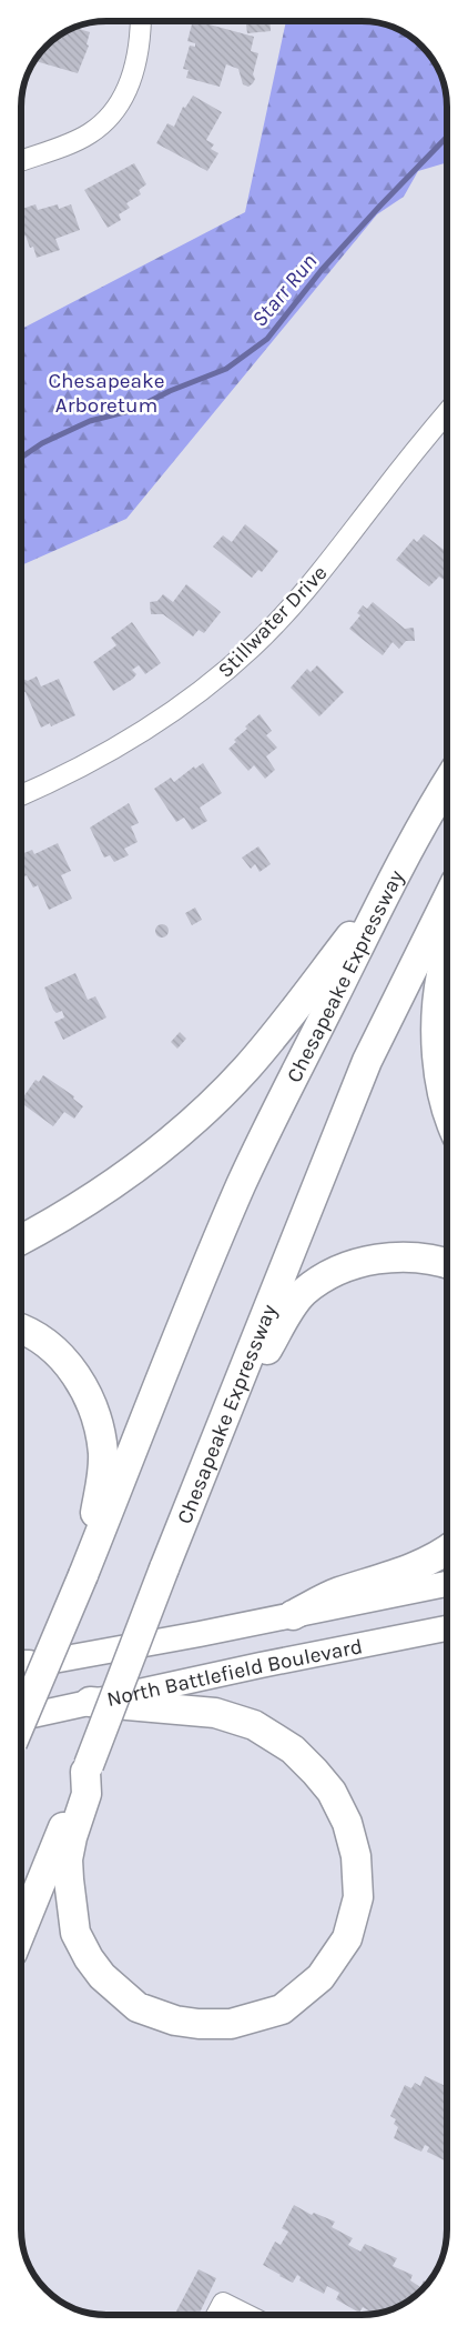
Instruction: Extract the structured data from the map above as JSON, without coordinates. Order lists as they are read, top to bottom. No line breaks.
{"streets":{"highway":["Chesapeake Expressway"],"main road":["North Battlefield Boulevard"],"street":["Stillwater Drive"]},"water":["Starr Run"],"parks":["Chesapeake Arboretum"]}
